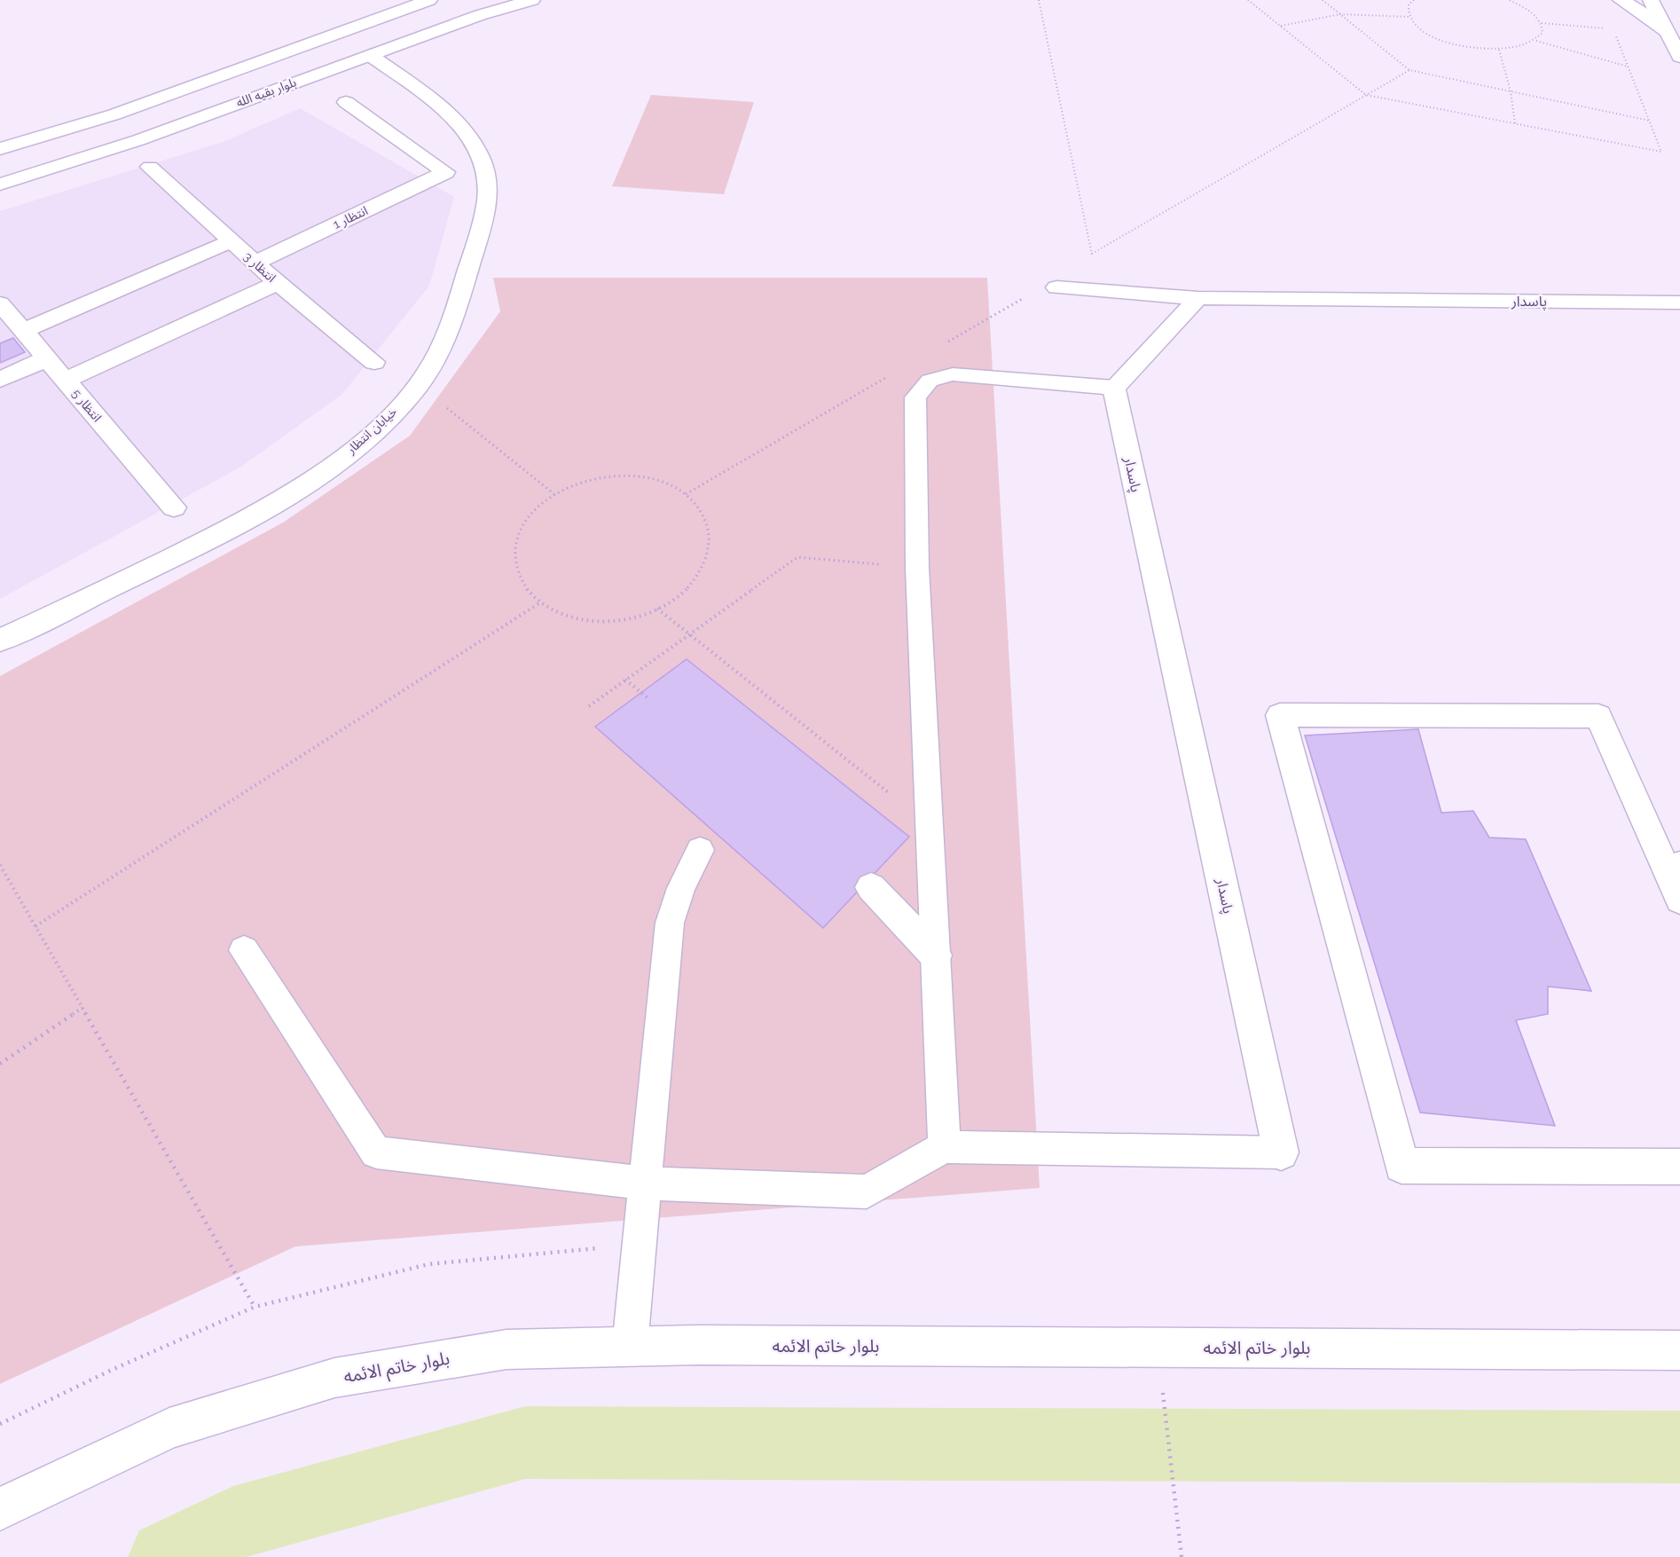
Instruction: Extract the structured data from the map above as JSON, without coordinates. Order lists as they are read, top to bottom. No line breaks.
{"streets":{"street":["بلوار بقیه الله","انتظار 1","انتظار 3","پاسدار","انتظار 5","خیابان انتظار","بلوار خاتم الائمه"]},"crossings":[["بلوار بقیه الله","خیابان انتظار"],["انتظار 1","انتظار 3"]]}
